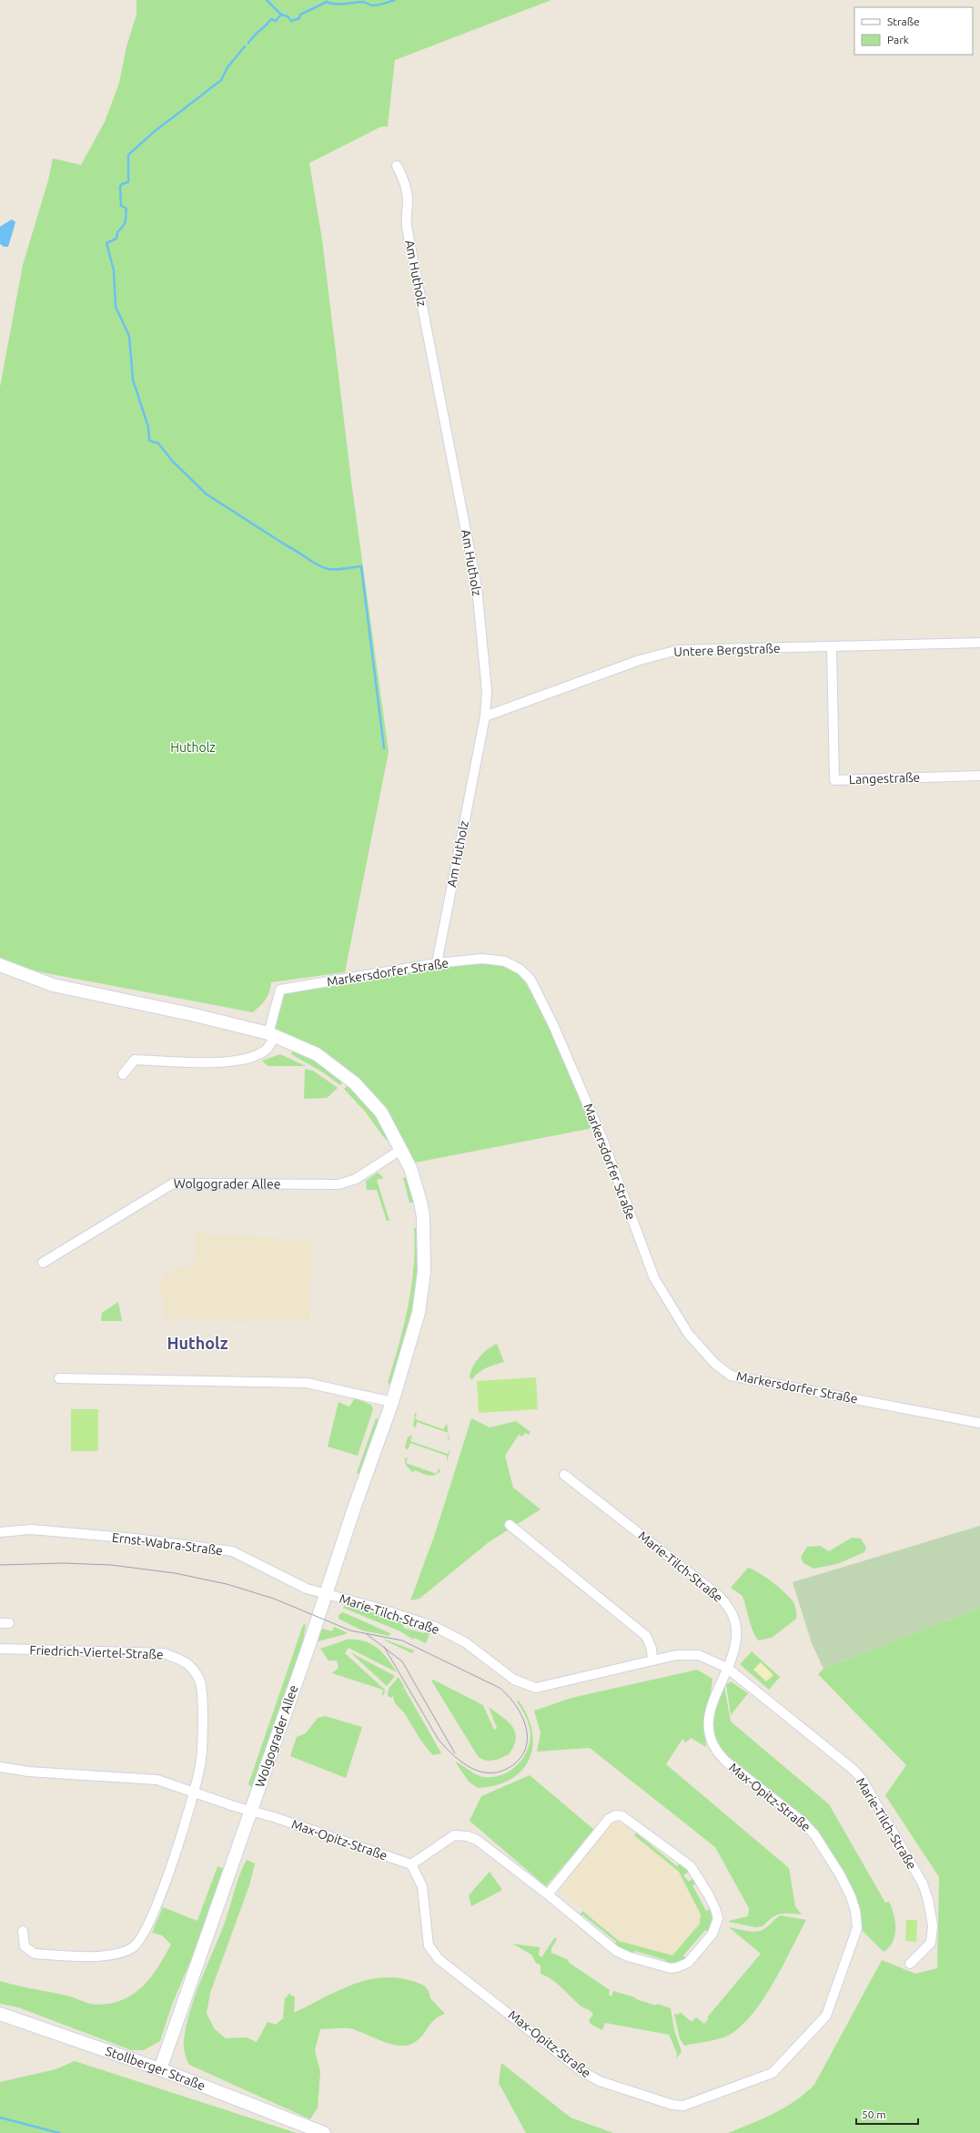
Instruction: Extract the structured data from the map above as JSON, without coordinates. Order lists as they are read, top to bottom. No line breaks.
{"streets":{"main road":["Wolgograder Allee","Stollberger Straße"],"street":["Am Hutholz","Untere Bergstraße","Langestraße","Markersdorfer Straße","Ernst-Wabra-Straße","Marie-Tilch-Straße","Friedrich-Viertel-Straße","Max-Opitz-Straße"]},"crossings":[["Am Hutholz","Untere Bergstraße"],["Am Hutholz","Markersdorfer Straße"],["Untere Bergstraße","Langestraße"],["Markersdorfer Straße","Wolgograder Allee"],["Wolgograder Allee","Ernst-Wabra-Straße"],["Wolgograder Allee","Marie-Tilch-Straße"],["Wolgograder Allee","Max-Opitz-Straße"],["Wolgograder Allee","Stollberger Straße"],["Ernst-Wabra-Straße","Marie-Tilch-Straße"],["Marie-Tilch-Straße","Max-Opitz-Straße"]],"districts":["Hutholz"],"parks":["Hutholz"],"legend":["Straße","Park"],"scale_bar":"50 m"}
